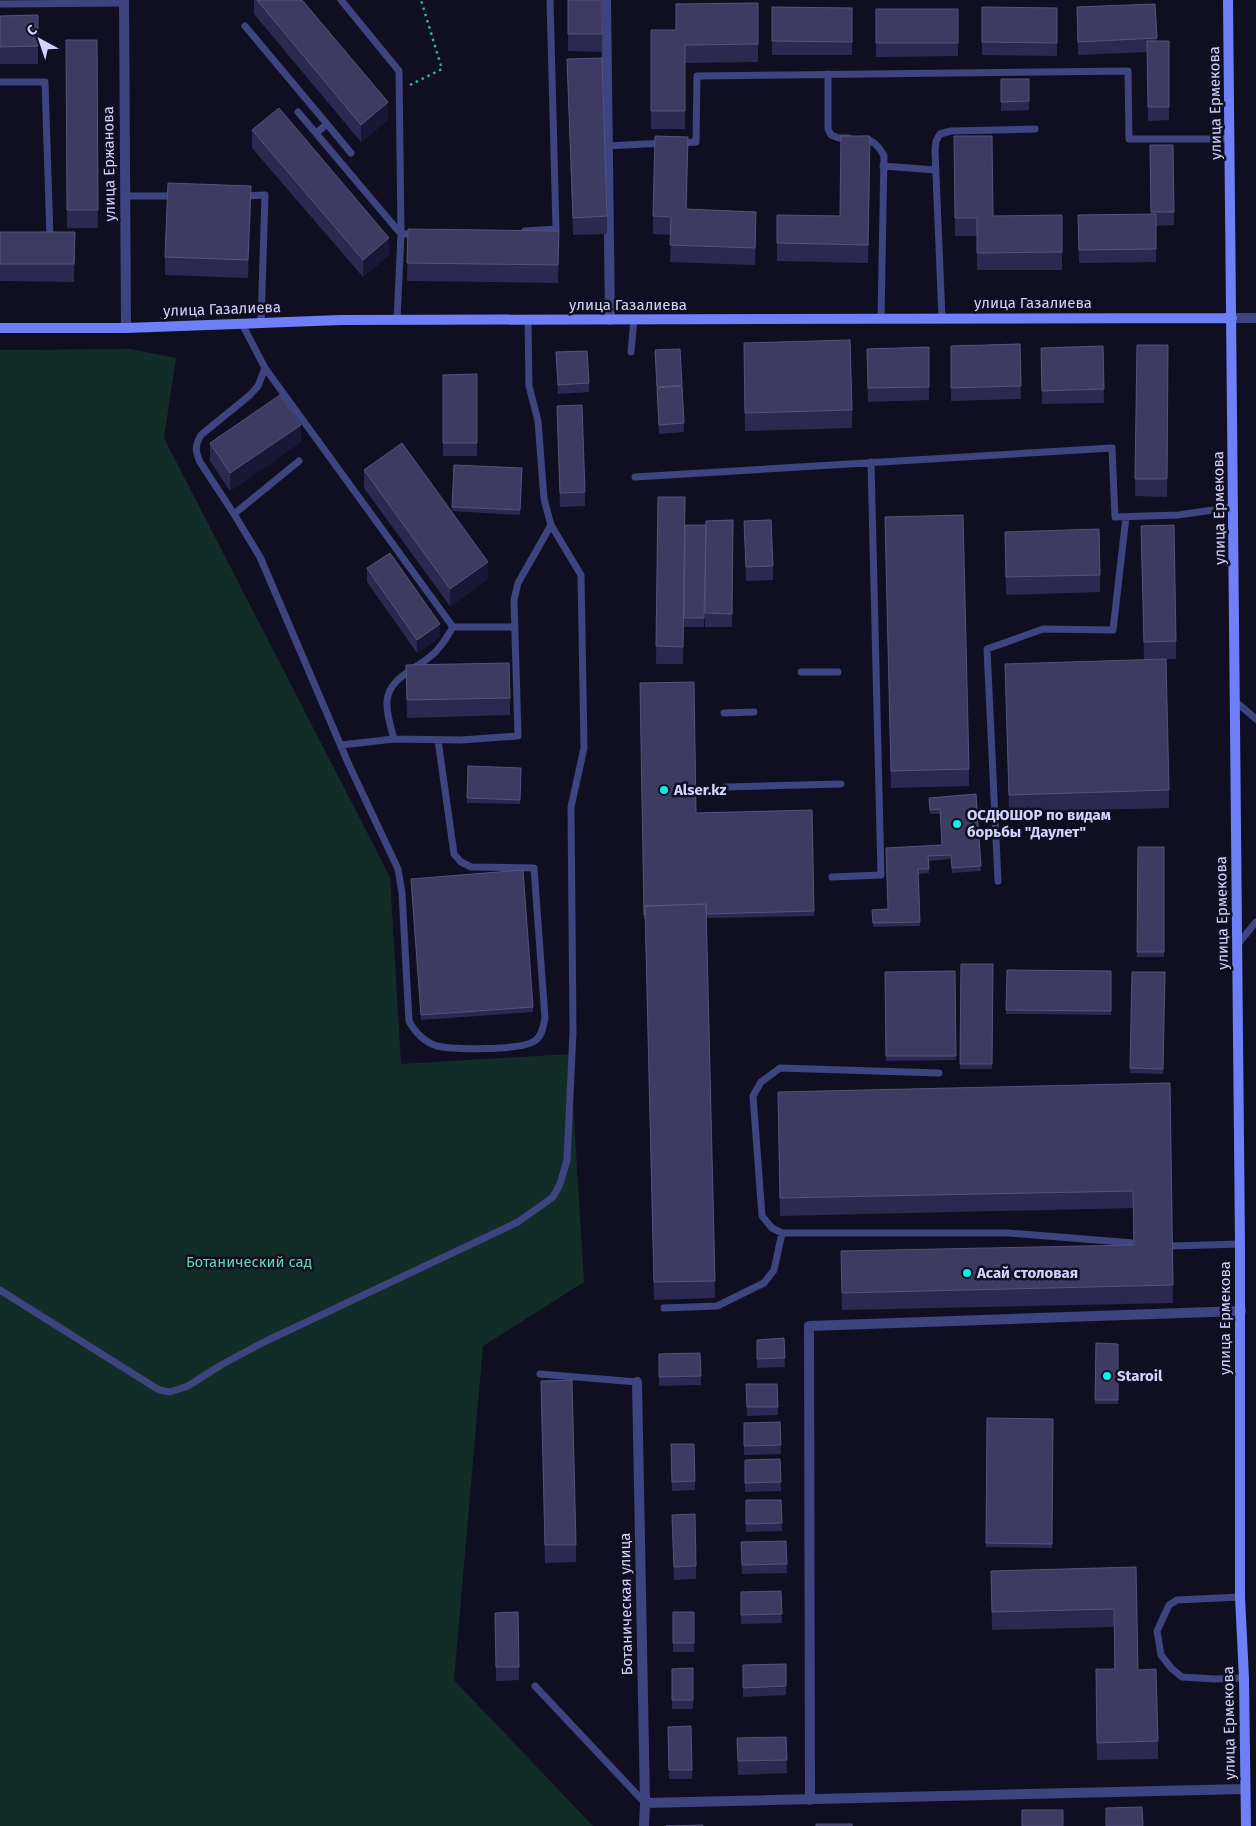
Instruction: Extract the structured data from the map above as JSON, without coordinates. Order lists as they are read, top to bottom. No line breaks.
{"streets":{"main road":["улица Ермекова","улица Газалиева"],"street":["улица Ержанова","Ботаническая улица"]},"crossings":[["улица Ермекова","улица Газалиева"],["улица Ержанова","улица Газалиева"]],"parks":["Ботанический сад"],"places":["Alser.kz","ОСДЮШОР по видам борьбы \"Даулет\"","Асай столовая","Staroil"],"north":"top left"}
